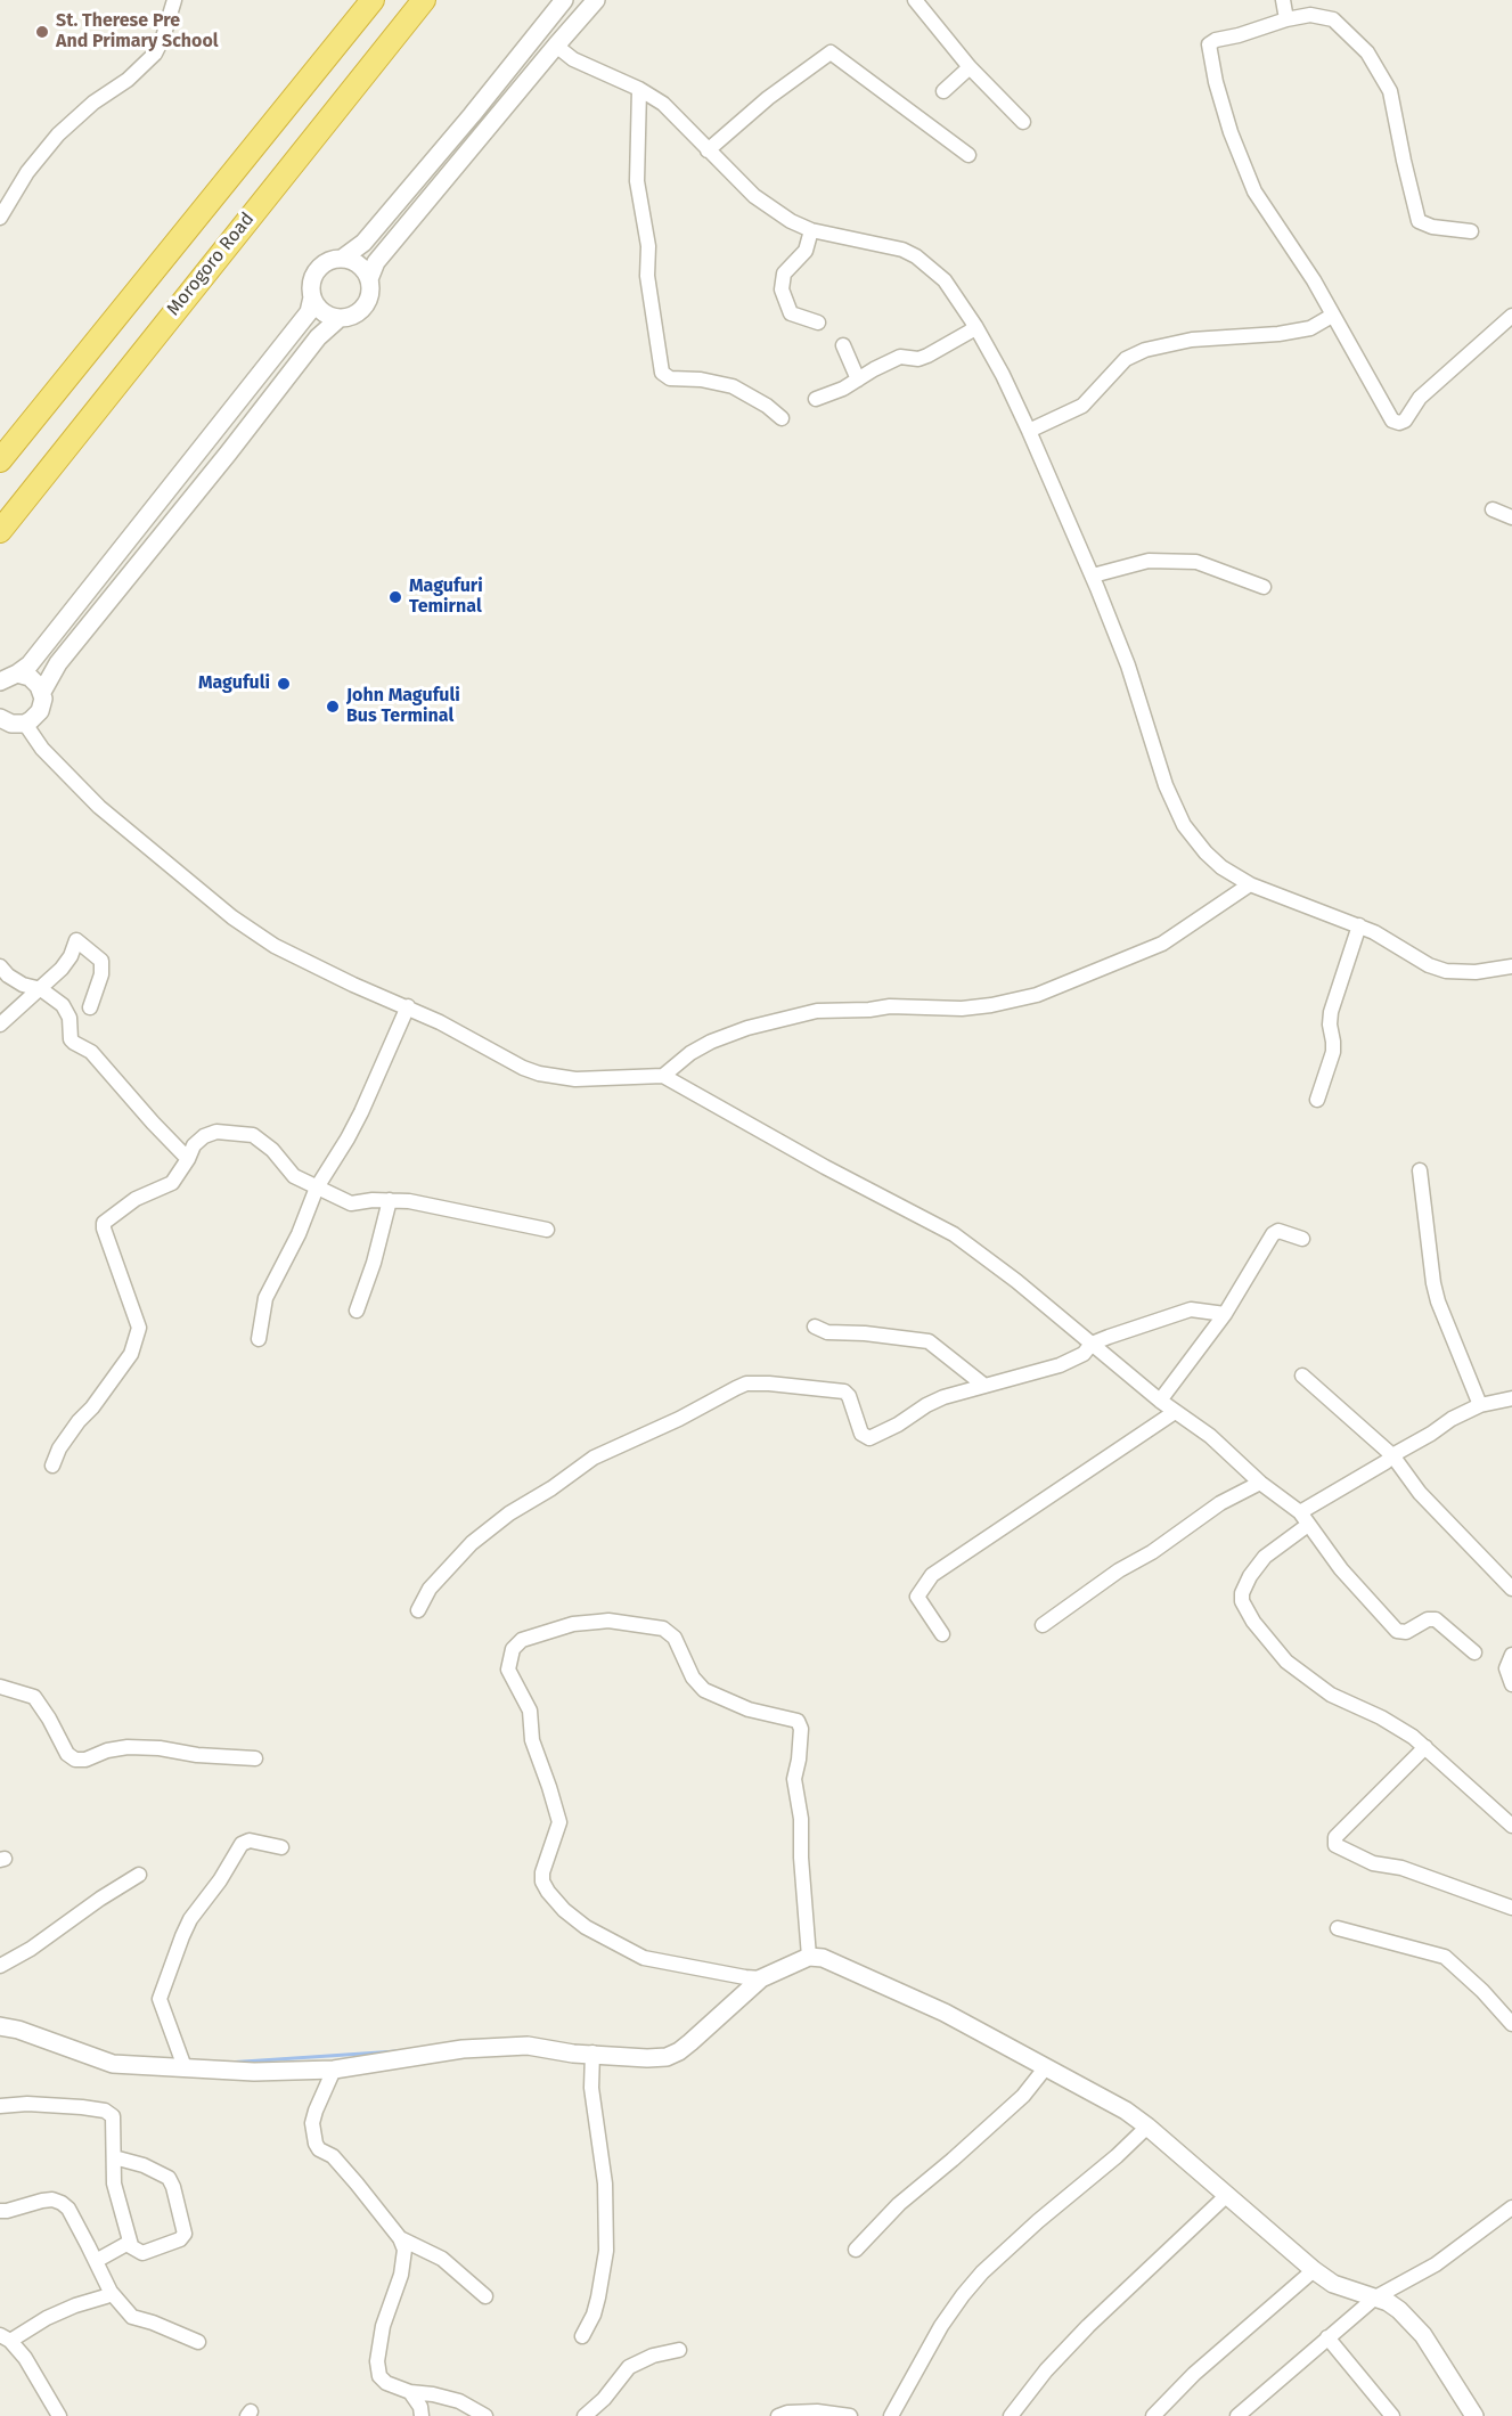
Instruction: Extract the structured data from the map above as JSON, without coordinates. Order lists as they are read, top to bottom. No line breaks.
{"streets":{"highway":["Morogoro Road"]},"places":["St. Therese Pre And Primary School","Magufuri Temirnal","Magufuli","John Magufuli Bus Terminal"]}
